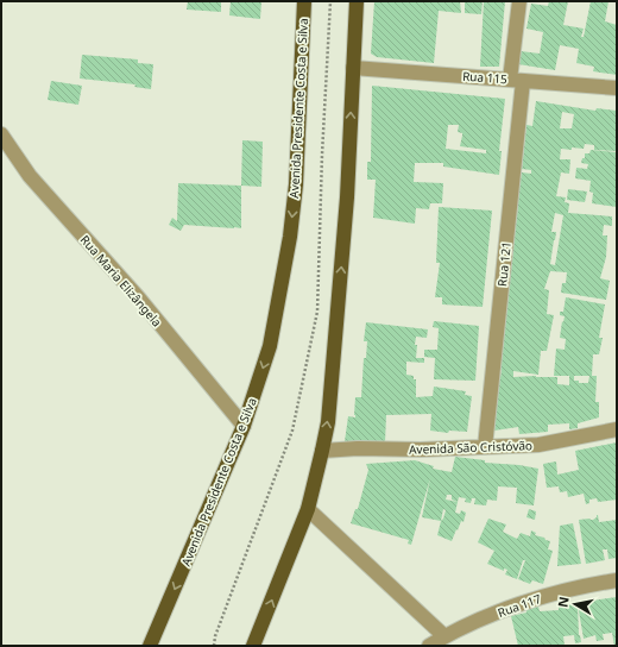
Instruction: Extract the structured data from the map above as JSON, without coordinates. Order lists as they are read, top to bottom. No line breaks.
{"streets":{"main road":["Avenida Presidente Costa e Silva"],"street":["Rua 115","Rua 121","Rua Maria Elizângela","Avenida São Cristóvão","Rua 117"]},"crossings":[["Rua 115","Rua 121"],["Avenida Presidente Costa e Silva","Rua Maria Elizângela"],["Rua 121","Avenida São Cristóvão"]],"north":"left"}
